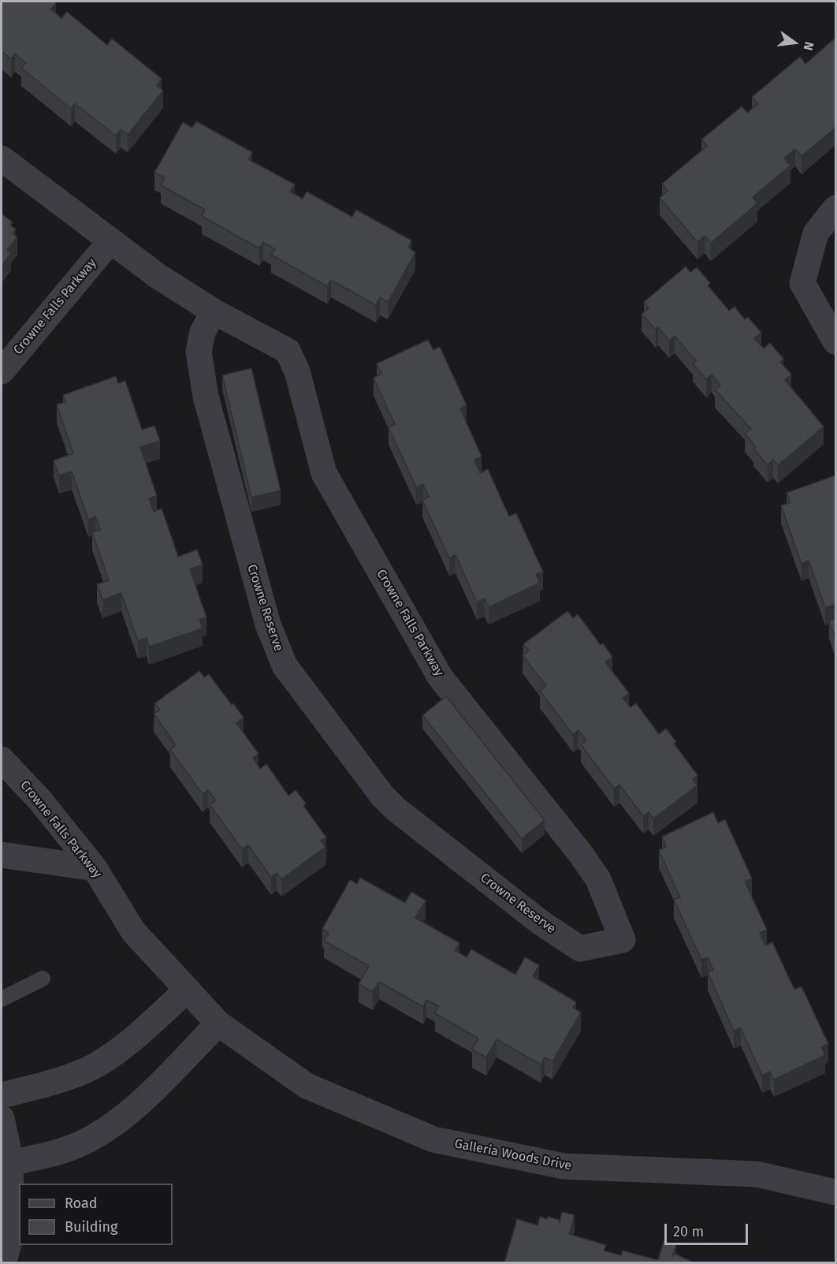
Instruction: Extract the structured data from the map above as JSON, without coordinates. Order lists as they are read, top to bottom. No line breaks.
{"streets":{"street":["Crowne Falls Parkway","Crowne Reserve","Galleria Woods Drive"]},"crossings":[["Crowne Falls Parkway","Crowne Reserve"],["Crowne Falls Parkway","Galleria Woods Drive"]],"legend":["Road","Building"],"scale_bar":"20 m","north":"right"}
